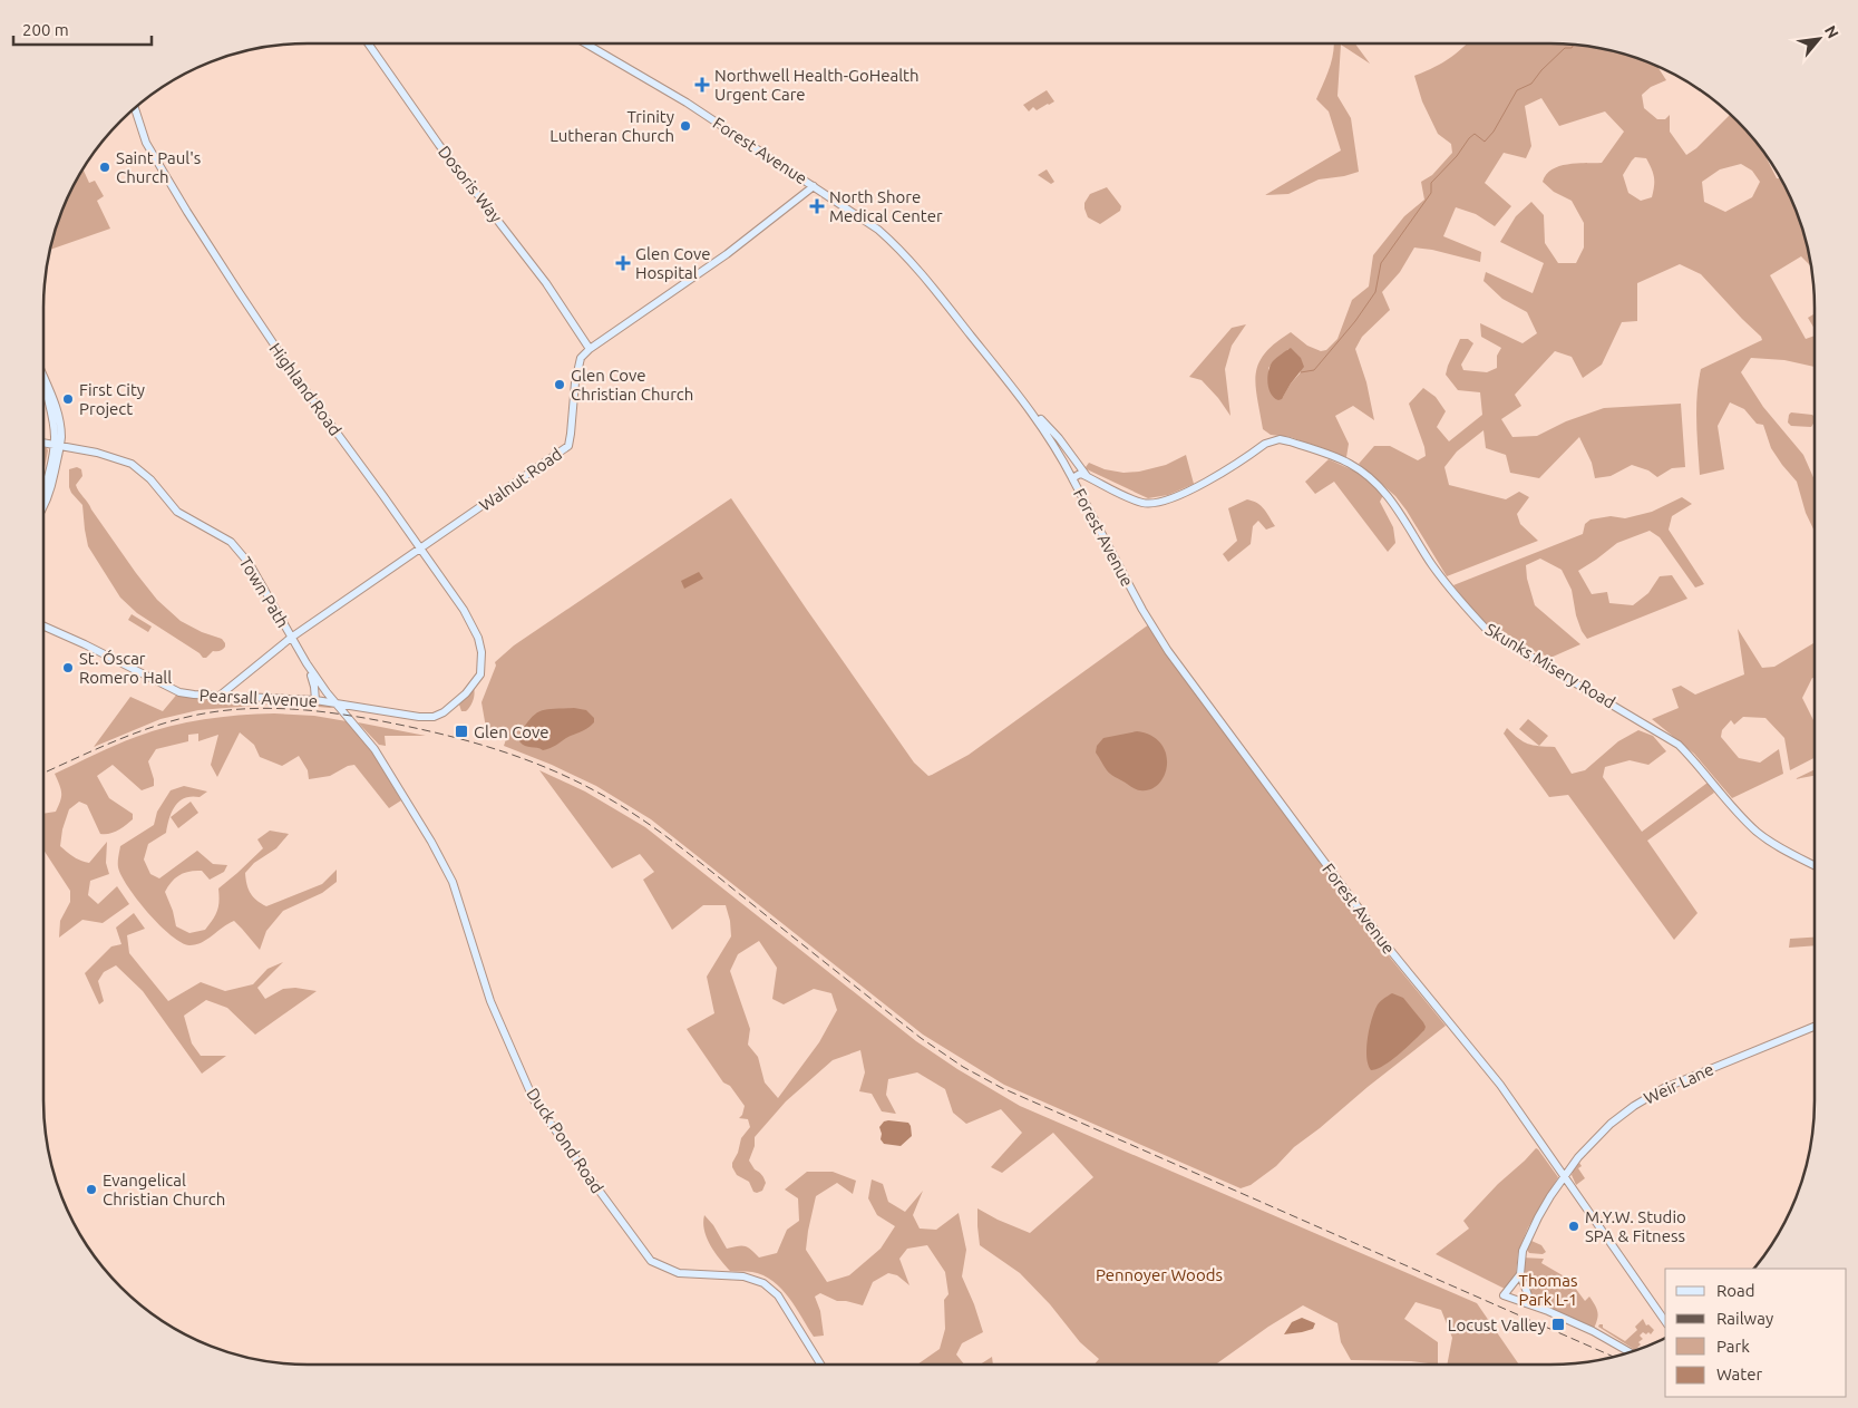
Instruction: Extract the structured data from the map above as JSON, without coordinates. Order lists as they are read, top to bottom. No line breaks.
{"streets":{"street":["Forest Avenue","Dosoris Way","Highland Road","Walnut Road","Town Path","Skunks Misery Road","Pearsall Avenue","Weir Lane","Duck Pond Road"]},"crossings":[["Forest Avenue","Skunks Misery Road"],["Forest Avenue","Weir Lane"],["Highland Road","Walnut Road"],["Highland Road","Pearsall Avenue"],["Walnut Road","Town Path"],["Walnut Road","Pearsall Avenue"],["Town Path","Pearsall Avenue"],["Town Path","Duck Pond Road"]],"parks":["Pennoyer Woods","Thomas Park L-1"],"places":{"health":["Northwell Health-GoHealth Urgent Care","North Shore Medical Center","Glen Cove Hospital"],"other":["Trinity Lutheran Church","Saint Paul's Church","Glen Cove Christian Church","First City Project","St. Óscar Romero Hall","Evangelical Christian Church","M.Y.W. Studio SPA & Fitness"],"transit":["Glen Cove","Locust Valley"]},"legend":["Road","Railway","Park","Water"],"scale_bar":"200 m","north":"top right"}
